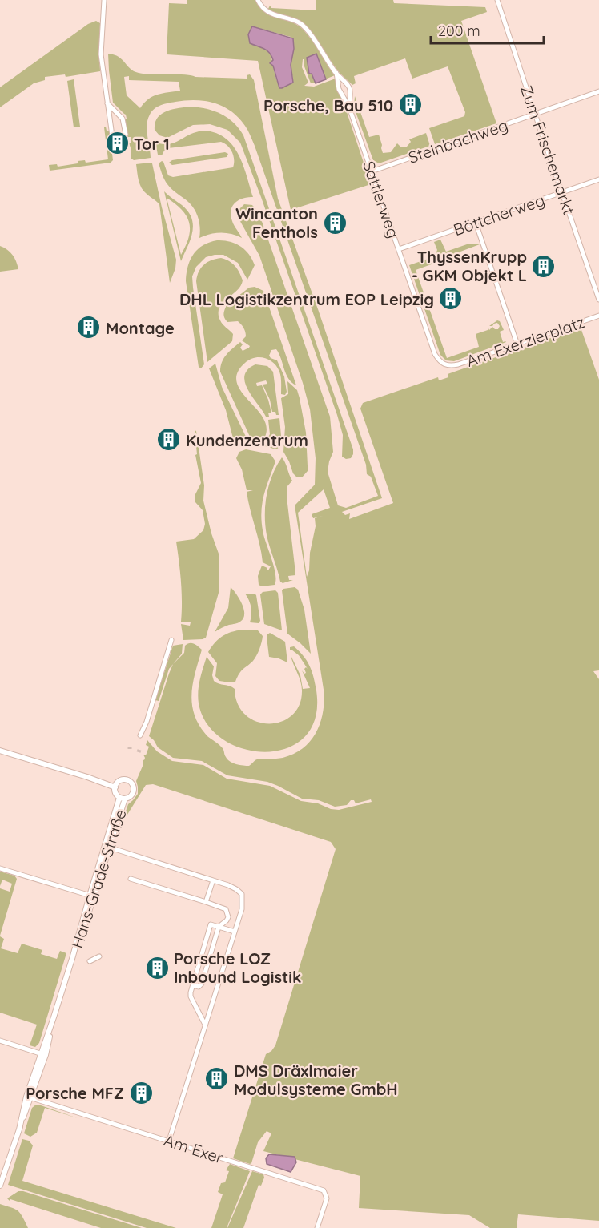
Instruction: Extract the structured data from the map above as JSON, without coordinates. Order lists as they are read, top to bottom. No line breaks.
{"streets":{"street":["Steinbachweg","Zum Frischemarkt","Sattlerweg","Böttcherweg","Am Exerzierplatz","Hans-Grade-Straße","Am Exer"]},"crossings":[["Steinbachweg","Zum Frischemarkt"],["Steinbachweg","Sattlerweg"],["Zum Frischemarkt","Böttcherweg"],["Sattlerweg","Böttcherweg"],["Sattlerweg","Am Exerzierplatz"],["Hans-Grade-Straße","Am Exer"]],"places":{"building":["Porsche, Bau 510","Tor 1","Wincanton Fenthols","ThyssenKrupp - GKM Objekt L","DHL Logistikzentrum EOP Leipzig","Montage","Kundenzentrum","Porsche LOZ Inbound Logistik","DMS Dräxlmaier Modulsysteme GmbH","Porsche MFZ"]},"scale_bar":"200 m"}
